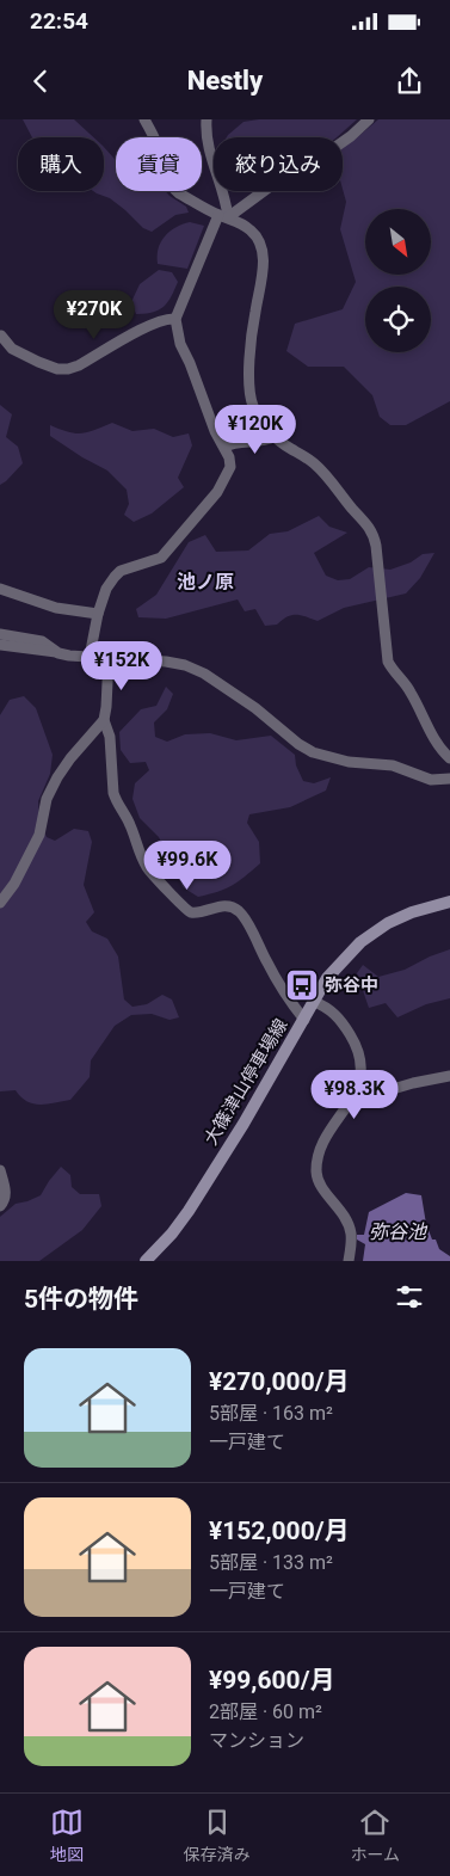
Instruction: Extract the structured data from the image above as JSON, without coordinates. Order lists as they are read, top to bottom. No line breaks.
{"streets":{"main road":["大篠津山停車場線"]},"districts":["池ノ原"],"water":["弥谷池"],"places":{"bus stop":["弥谷中"]},"north":"bottom right","page":{"status":"22:54","header":"Nestly","chip":["購入","賃貸","絞り込み"],"price":["¥270K","¥120K","¥152K","¥99.6K","¥98.3K"],"heading":"5件の物件","list":[{"name":"¥270,000/月","note":"5部屋 · 163 m² · 一戸建て"},{"name":"¥152,000/月","note":"5部屋 · 133 m² · 一戸建て"},{"name":"¥99,600/月","note":"2部屋 · 60 m² · マンション"}],"tabs":["地図","保存済み","ホーム"]}}
